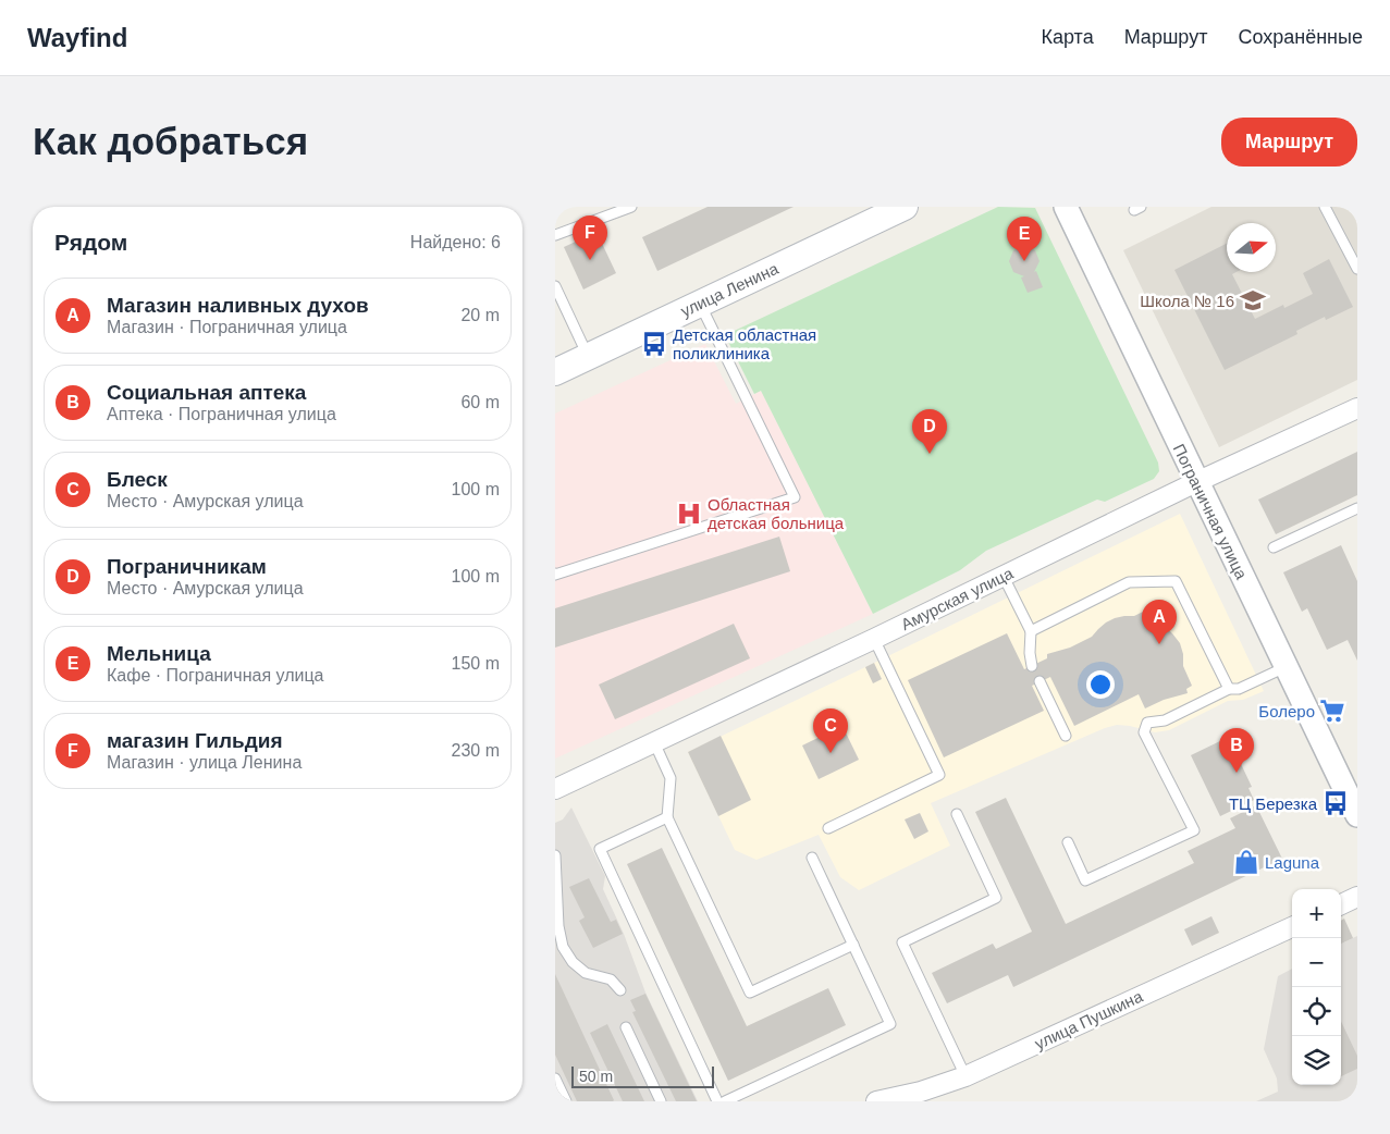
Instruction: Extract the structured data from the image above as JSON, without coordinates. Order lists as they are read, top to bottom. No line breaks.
{"streets":{"main road":["улица Ленина"],"street":["Пограничная улица","Амурская улица","улица Пушкина"]},"crossings":[["Пограничная улица","Амурская улица"]],"places":{"school or university":["Школа № 16"],"bus stop":["Детская областная поликлиника","ТЦ Березка"],"hospital":["Областная детская больница"],"supermarket":["Болеро"],"shop":["Laguna"]},"scale_bar":"50 m","north":"right","page":{"header":"Wayfind","nav":["Карта","Маршрут","Сохранённые"],"buttons":"Маршрут","title":"Как добраться","heading":["Рядом","Найдено: 6"],"pins":["F","E","D","A","C","B"],"list":[{"mark":"A","name":"Магазин наливных духов","note":"Магазин · Пограничная улица","value":"20 m"},{"mark":"B","name":"Социальная аптека","note":"Аптека · Пограничная улица","value":"60 m"},{"mark":"C","name":"Блеск","note":"Место · Амурская улица","value":"100 m"},{"mark":"D","name":"Пограничникам","note":"Место · Амурская улица","value":"100 m"},{"mark":"E","name":"Мельница","note":"Кафе · Пограничная улица","value":"150 m"},{"mark":"F","name":"магазин Гильдия","note":"Магазин · улица Ленина","value":"230 m"}],"map_buttons":["+","−"],"scale":"50 m"}}
